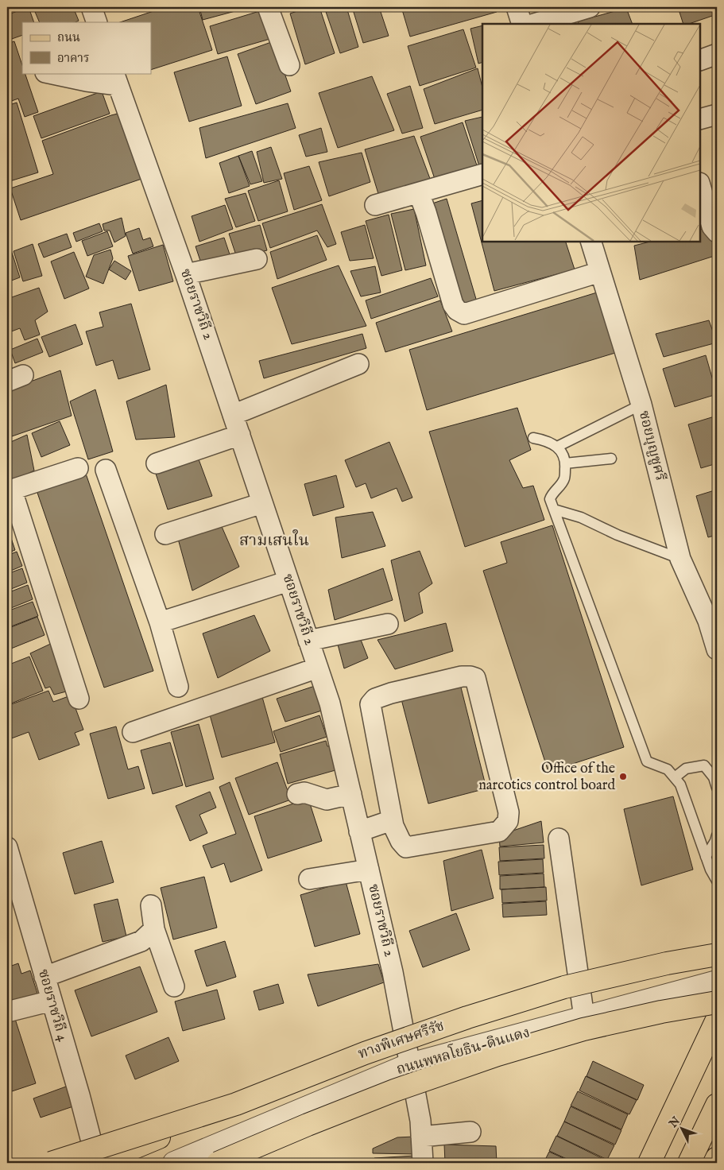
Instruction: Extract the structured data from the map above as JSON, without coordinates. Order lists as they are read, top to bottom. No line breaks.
{"streets":{"main road":["ทางพิเศษศรีรัช"],"street":["ซอยราชวิถี 2","ซอยบุญชูศรี","ซอยราชวิถี 4","ถนนพหลโยธิน-ดินแดง"]},"crossings":[["ซอยราชวิถี 2","ถนนพหลโยธิน-ดินแดง"],["ซอยราชวิถี 4","ทางพิเศษศรีรัช"]],"districts":["สามเสนใน"],"places":["Office of the narcotics control board"],"legend":["ถนน","อาคาร"],"north":"top left"}
